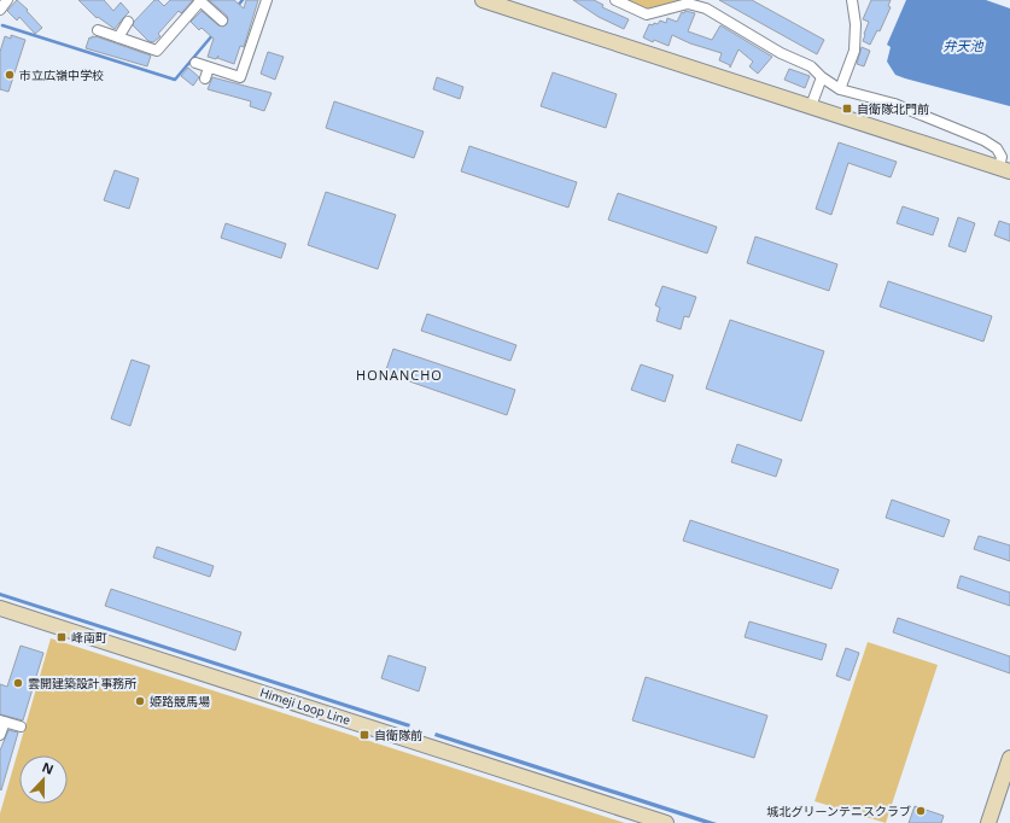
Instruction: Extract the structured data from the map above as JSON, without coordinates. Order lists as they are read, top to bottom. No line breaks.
{"streets":{"main road":["Himeji Loop Line"]},"districts":["HONANCHO"],"water":["弁天池"],"places":{"other":["市立広嶺中学校","雲開建築設計事務所","姫路競馬場","城北グリーンテニスクラブ"],"transit":["自衛隊北門前","峰南町","自衛隊前"]},"north":"top"}
